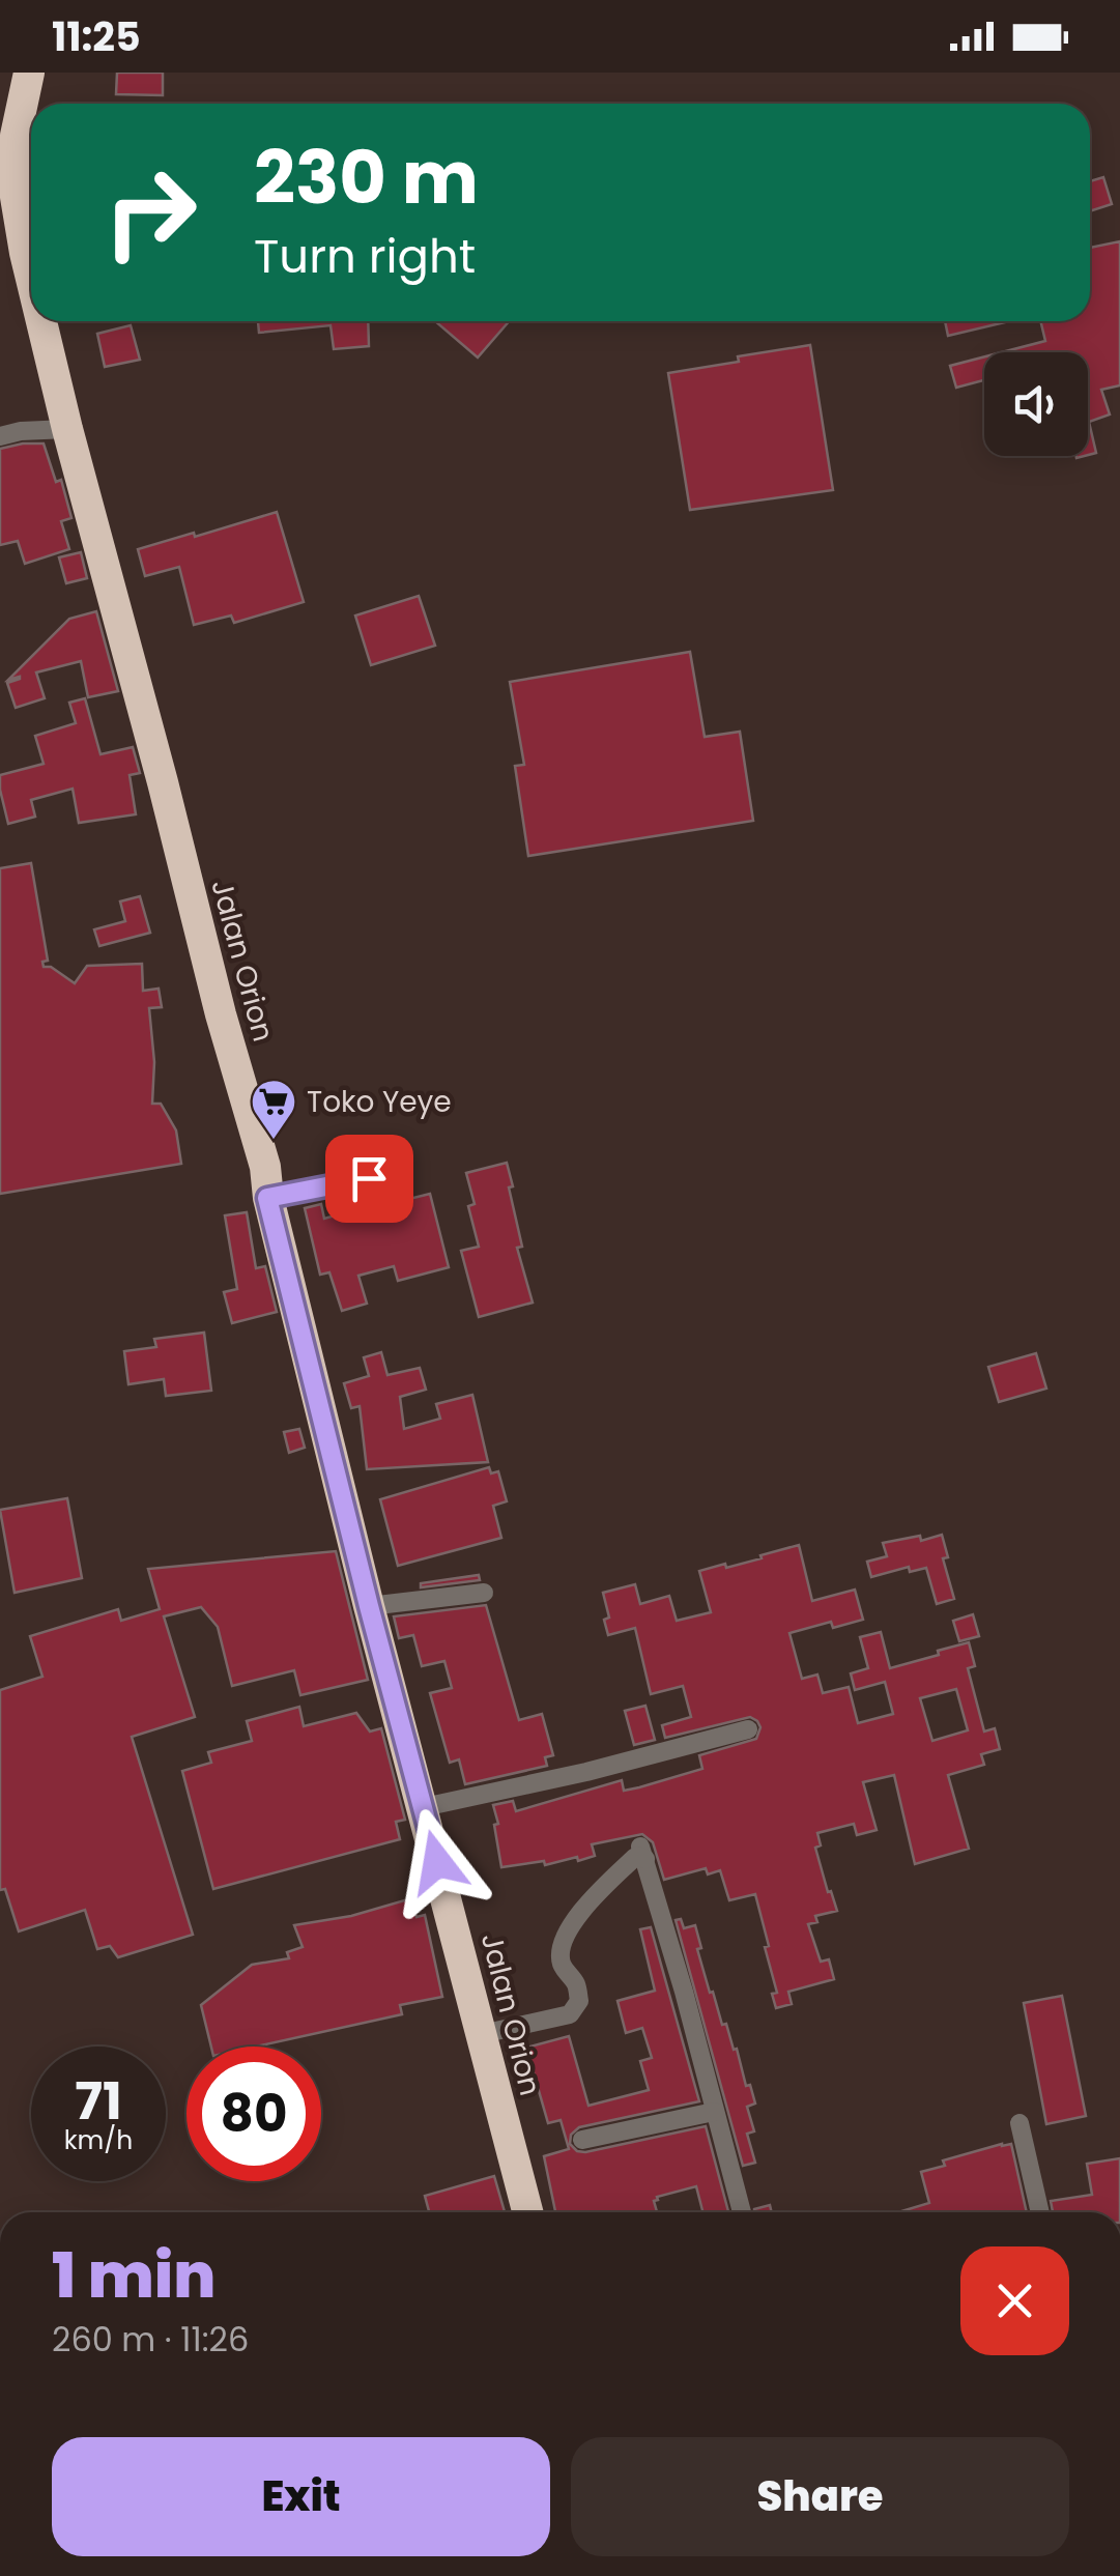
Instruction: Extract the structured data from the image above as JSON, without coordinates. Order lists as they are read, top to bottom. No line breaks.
{"streets":{"highway":["Jalan Orion"]},"places":{"supermarket":["Toko Yeye"]},"page":{"status":"11:25","turn":["230 m","Turn right"],"speed":"71 km/h","limit":"80","heading":["1 min","260 m · 11:26"],"buttons":["Exit","Share"]}}
